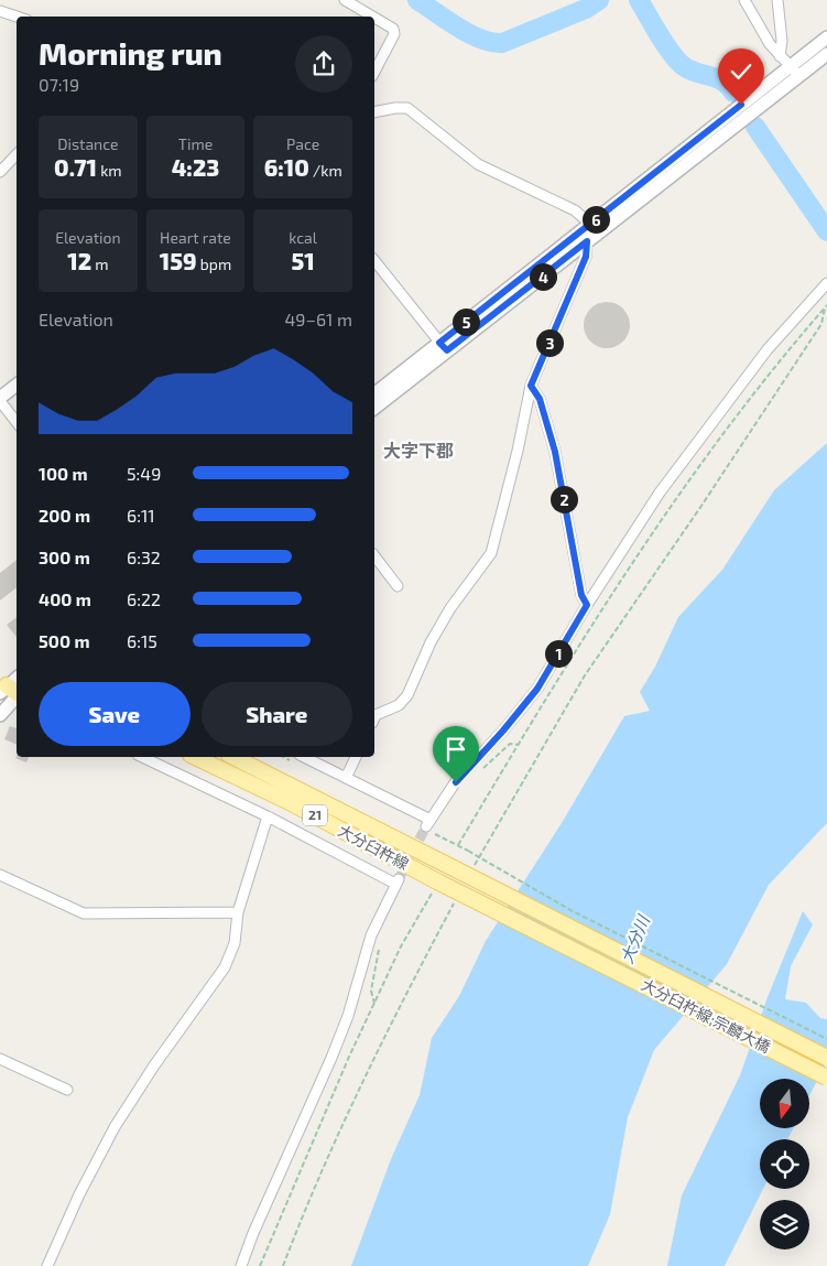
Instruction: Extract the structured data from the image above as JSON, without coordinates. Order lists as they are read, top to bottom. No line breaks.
{"streets":{"main road":["21","大分臼杵線","大分臼杵線;宗麟大橋"]},"crossings":[["大分臼杵線","大分臼杵線;宗麟大橋"]],"districts":["大字下郡"],"water":["大分川"],"north":"bottom","page":{"heading":["Morning run","07:19"],"stats":[["Distance","0.71 km"],["Time","4:23"],["Pace","6:10 /km"],["Elevation","12 m"],["Heart rate","159 bpm"],["kcal","51"]],"pins":["6","4","5","3","2","1"],"chart":["Elevation","49–61 m"],"list":[{"name":"100 m","note":"5:49"},{"name":"200 m","note":"6:11"},{"name":"300 m","note":"6:32"},{"name":"400 m","note":"6:22"},{"name":"500 m","note":"6:15"}],"buttons":["Save","Share"]}}
